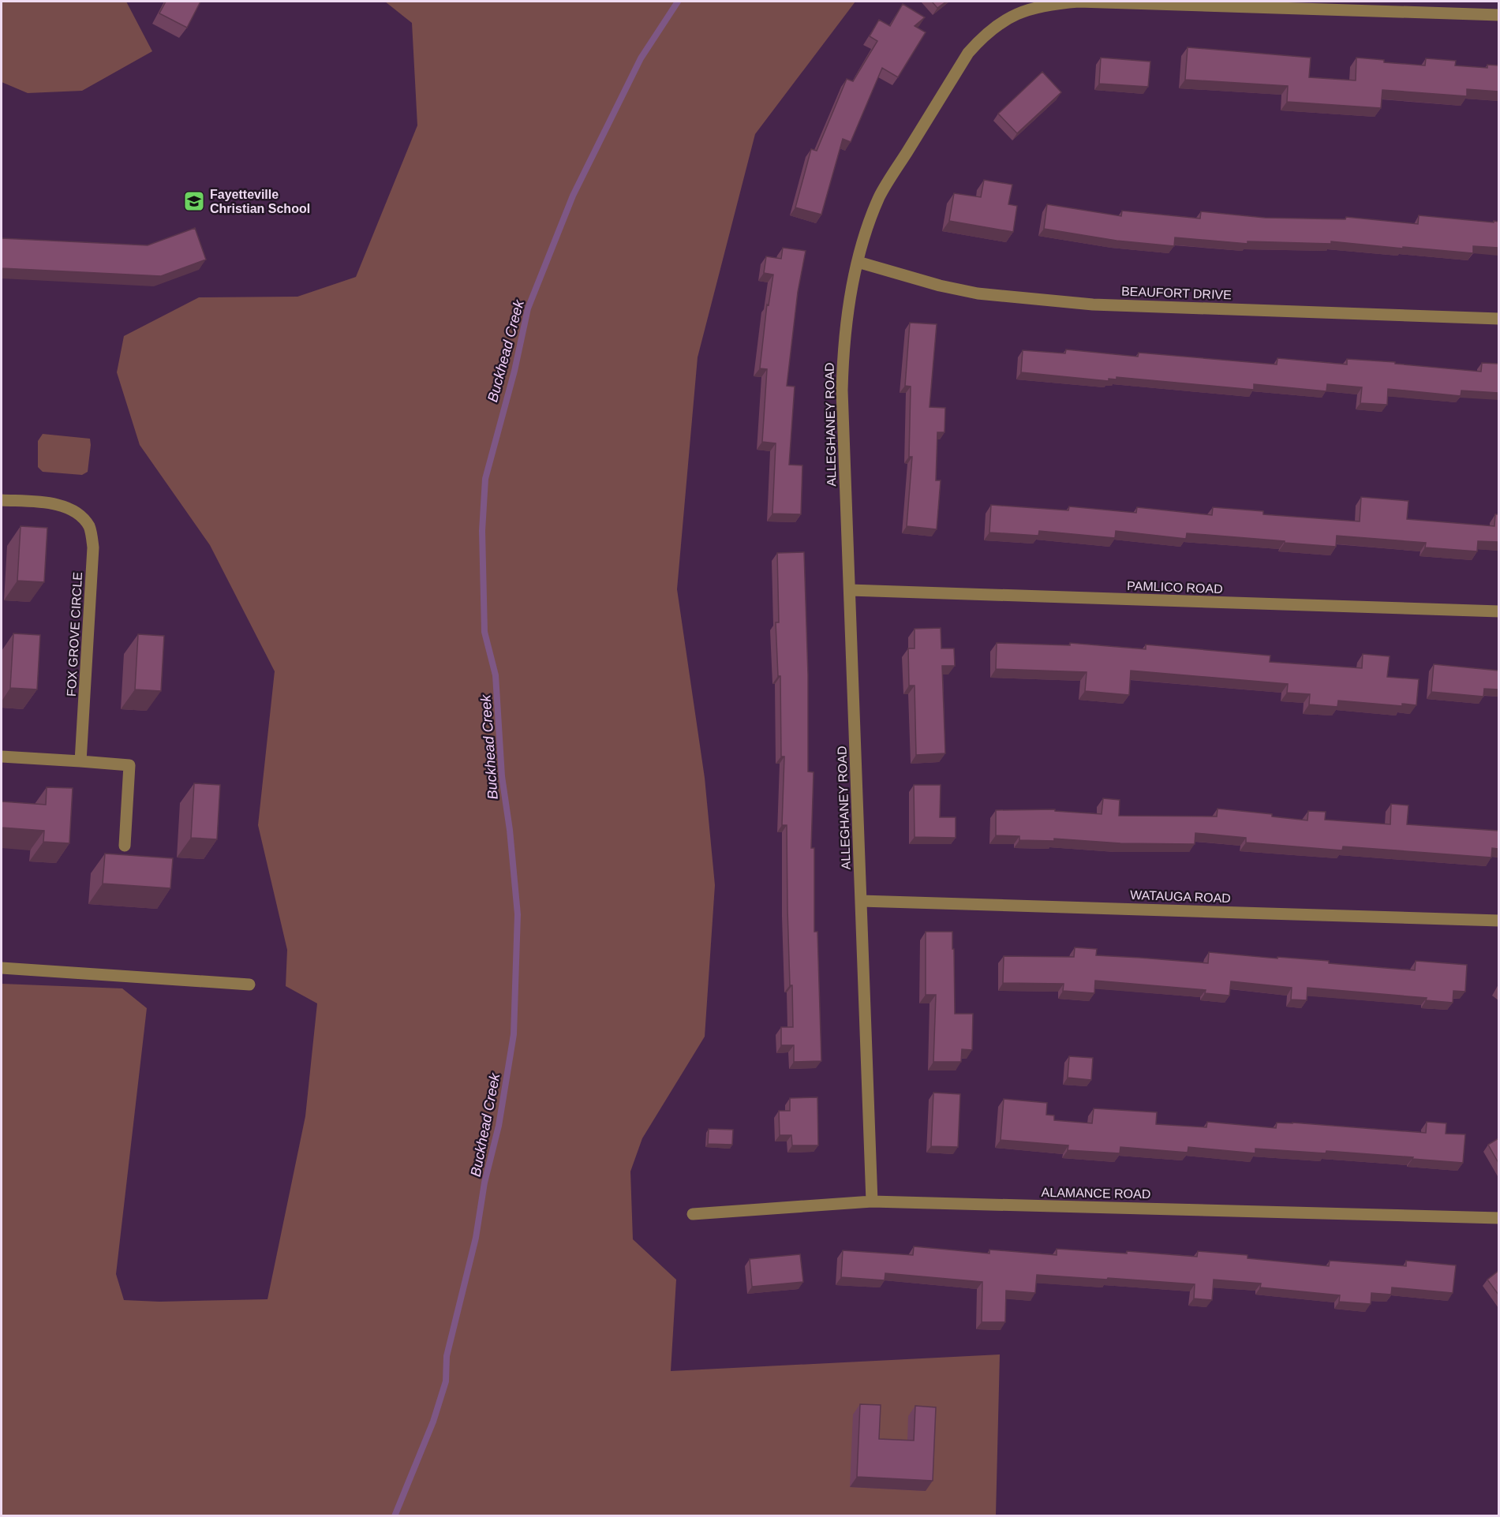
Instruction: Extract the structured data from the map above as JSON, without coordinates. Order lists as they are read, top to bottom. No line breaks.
{"streets":{"street":["BEAUFORT DRIVE","ALLEGHANEY ROAD","PAMLICO ROAD","FOX GROVE CIRCLE","WATAUGA ROAD","ALAMANCE ROAD"]},"crossings":[["BEAUFORT DRIVE","ALLEGHANEY ROAD"],["ALLEGHANEY ROAD","PAMLICO ROAD"],["ALLEGHANEY ROAD","WATAUGA ROAD"],["ALLEGHANEY ROAD","ALAMANCE ROAD"]],"water":["Buckhead Creek"],"places":{"school or university":["Fayetteville Christian School"]}}
